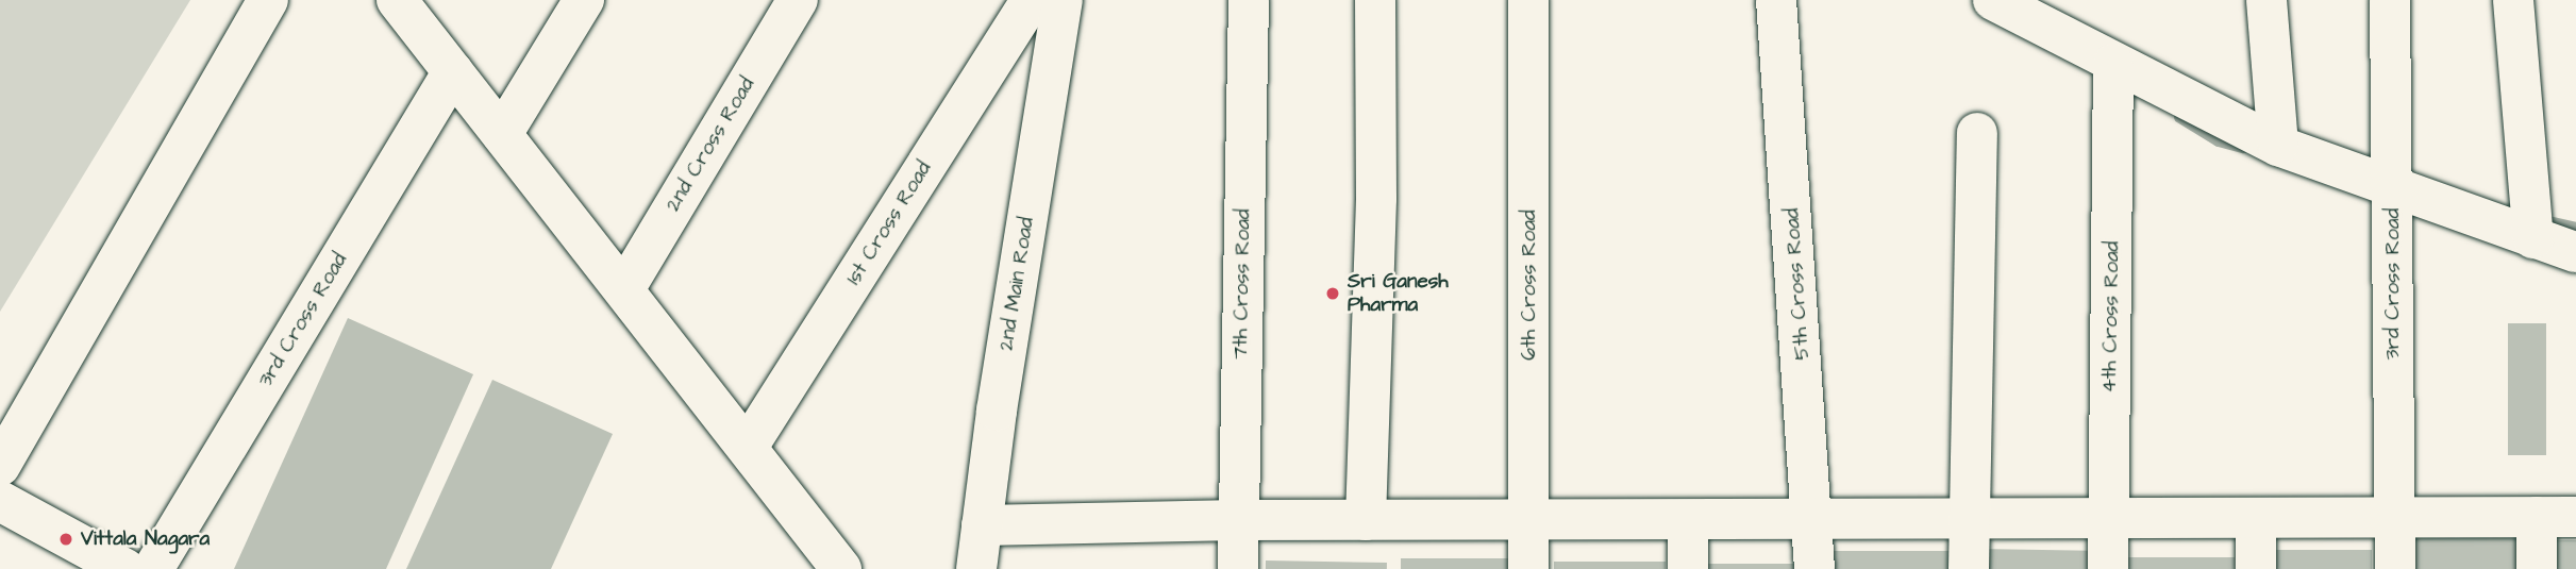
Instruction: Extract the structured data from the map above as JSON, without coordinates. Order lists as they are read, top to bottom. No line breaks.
{"streets":{"street":["2nd Cross Road","1st Cross Road","2nd Main Road","7th Cross Road","5th Cross Road","3rd Cross Road","6th Cross Road","4th Cross Road"]},"places":["Sri Ganesh Pharma","Vittala Nagara"]}
